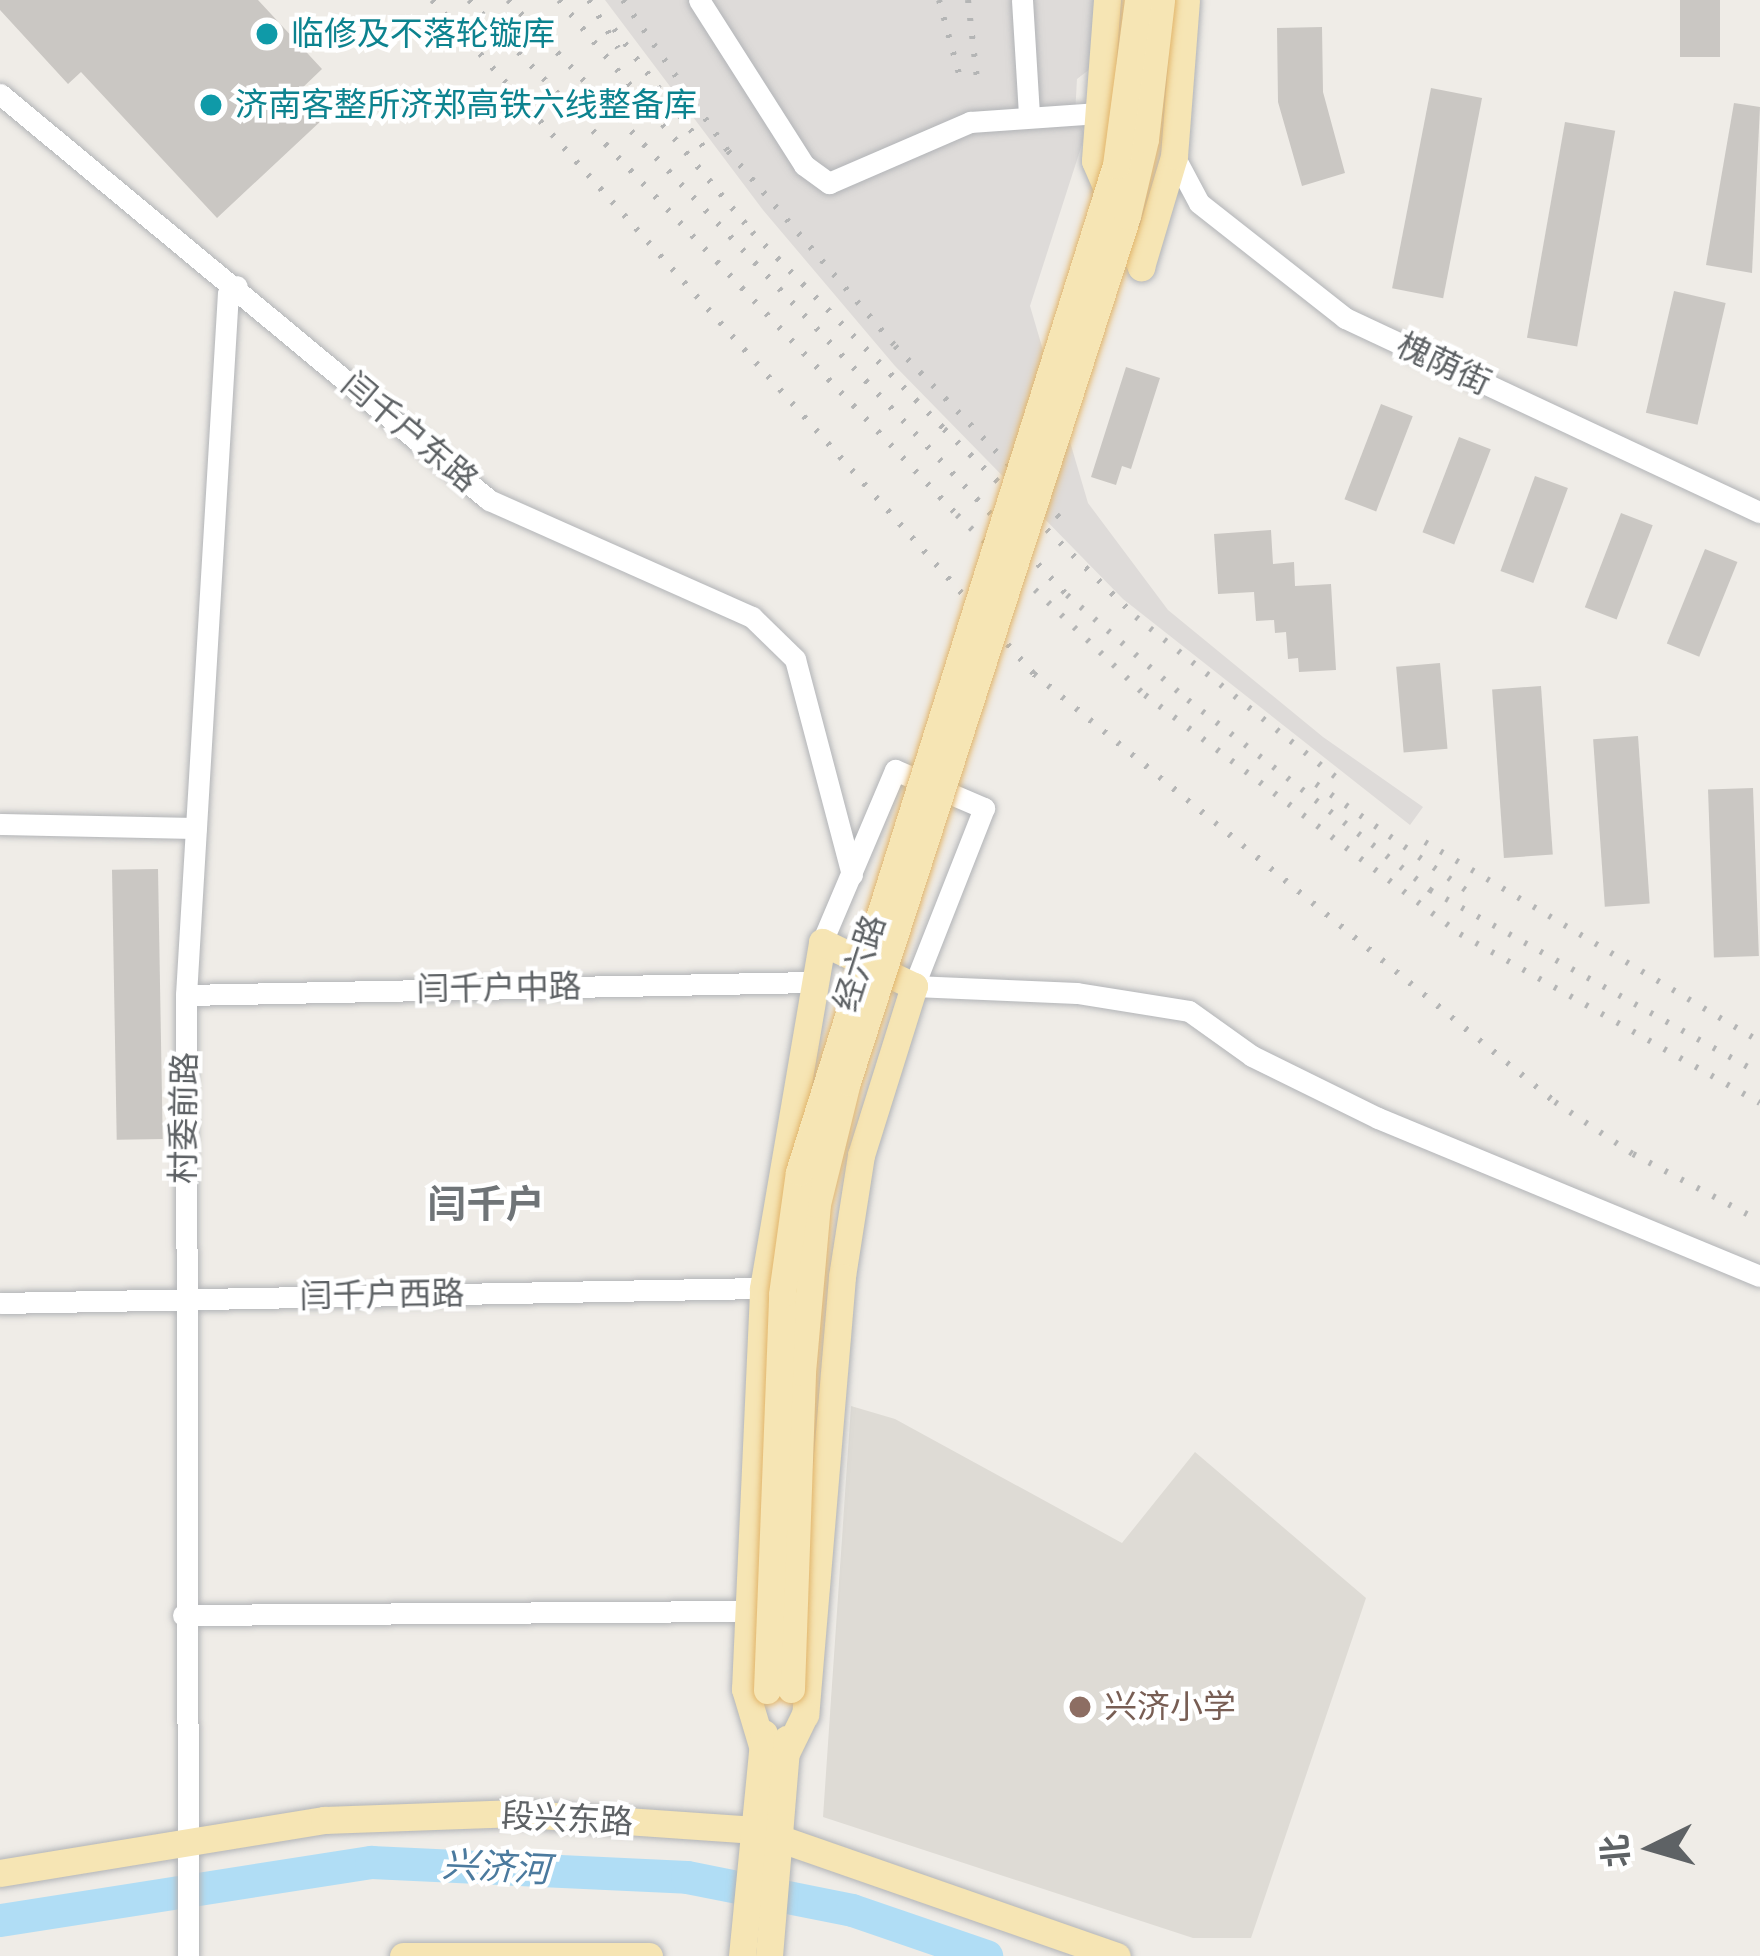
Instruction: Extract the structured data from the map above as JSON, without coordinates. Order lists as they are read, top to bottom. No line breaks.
{"streets":{"main road":["经六路","段兴东路"],"street":["槐荫街","闫千户东路","闫千户中路","村委前路","闫千户西路"]},"crossings":[["闫千户东路","村委前路"],["经六路","段兴东路"],["闫千户中路","村委前路"],["村委前路","闫千户西路"],["村委前路","段兴东路"]],"districts":["闫千户"],"water":["兴济河"],"places":["临修及不落轮镟库","济南客整所济郑高铁六线整备库","兴济小学"],"north":"left"}
